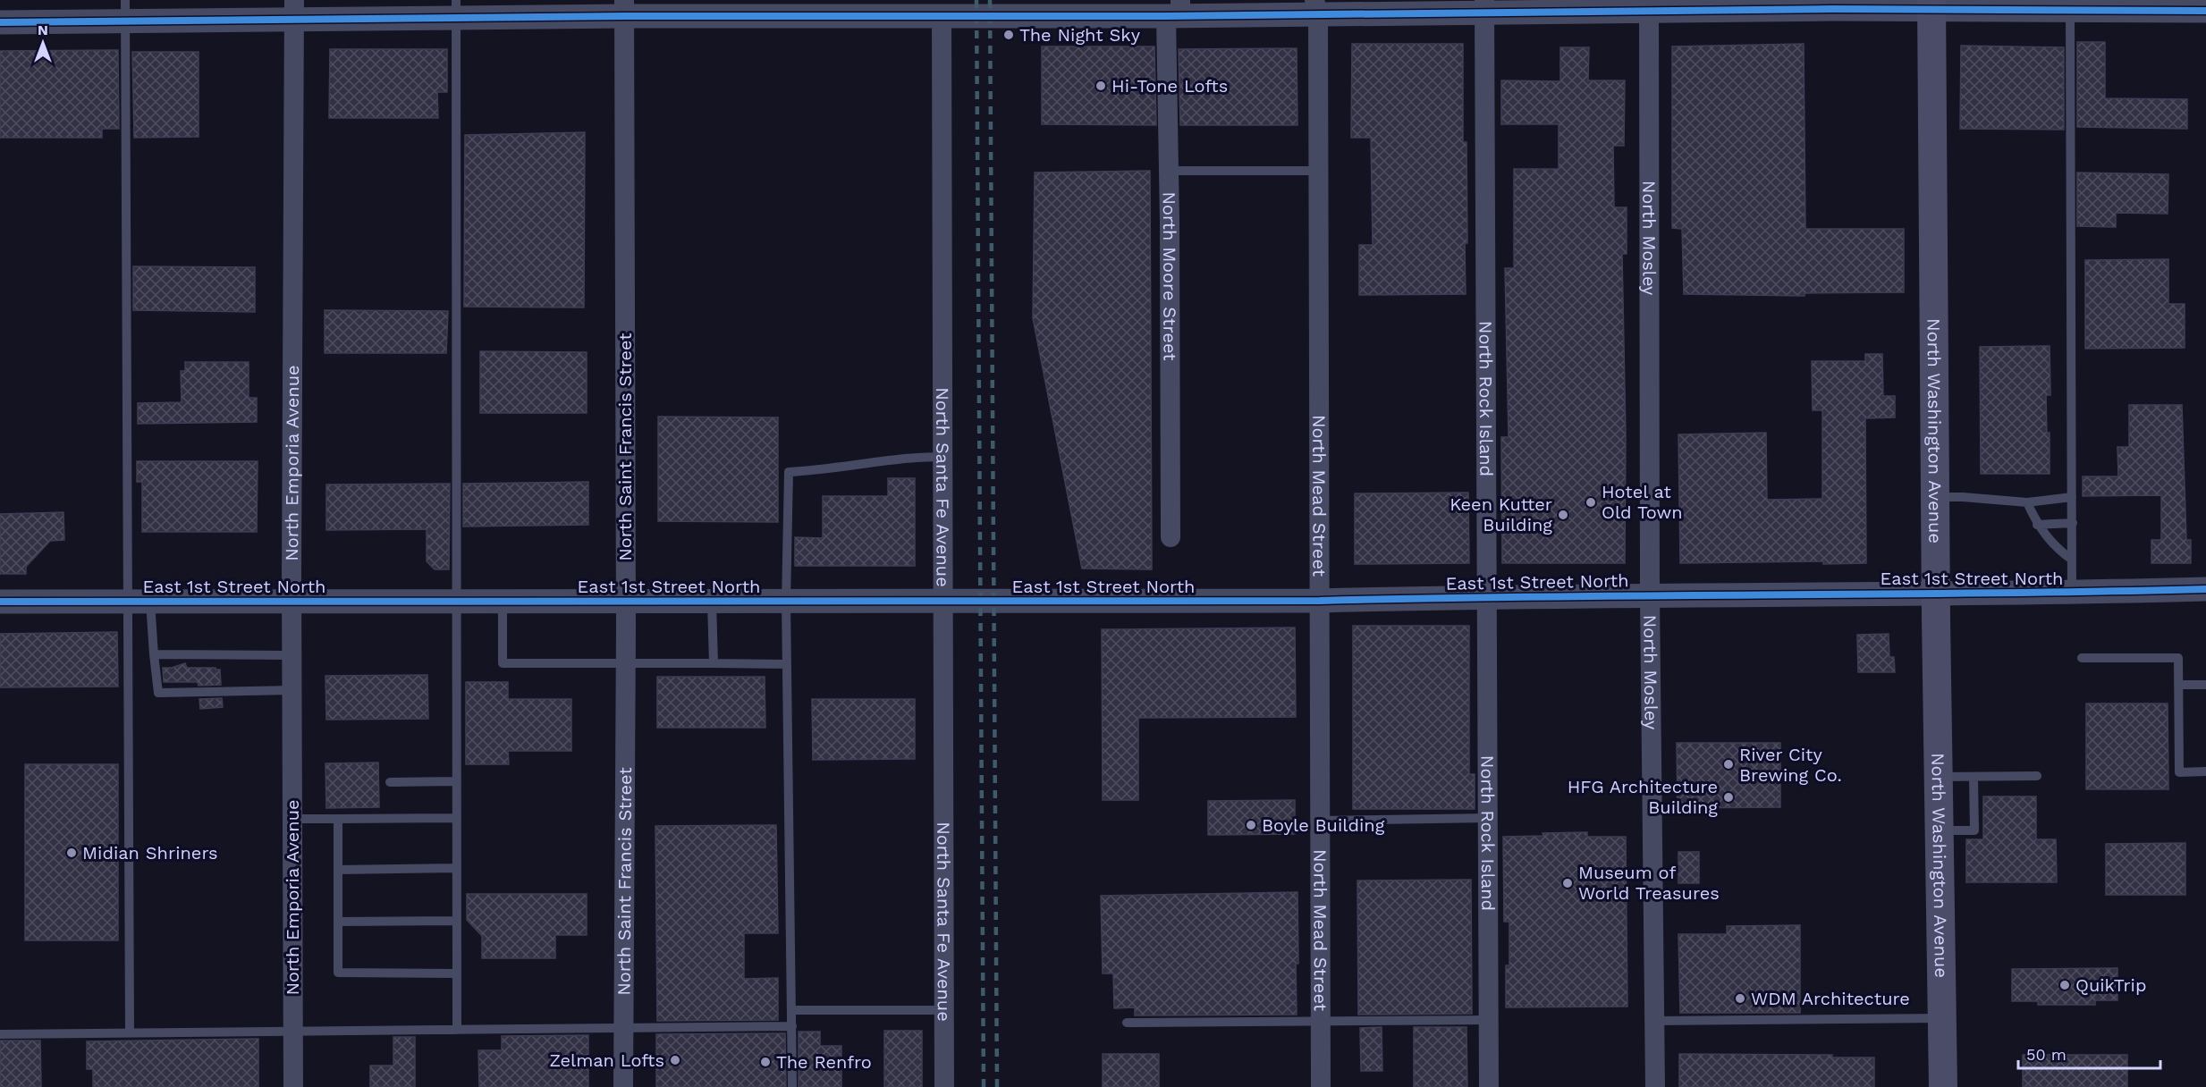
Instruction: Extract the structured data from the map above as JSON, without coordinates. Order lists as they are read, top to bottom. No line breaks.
{"streets":{"main road":["North Washington Avenue"],"street":["North Mosley","North Moore Street","North Rock Island","North Saint Francis Street","North Emporia Avenue","North Santa Fe Avenue","North Mead Street","East 1st Street North"]},"crossings":[["North Mosley","East 1st Street North"],["North Rock Island","East 1st Street North"],["North Washington Avenue","East 1st Street North"],["North Saint Francis Street","East 1st Street North"],["North Emporia Avenue","East 1st Street North"],["North Santa Fe Avenue","East 1st Street North"],["North Mead Street","East 1st Street North"]],"places":["The Night Sky","Hi-Tone Lofts","Hotel at Old Town","Keen Kutter Building","River City Brewing Co.","HFG Architecture Building","Boyle Building","Midian Shriners","Museum of World Treasures","QuikTrip","WDM Architecture","Zelman Lofts","The Renfro"],"scale_bar":"50 m","north":"top"}
